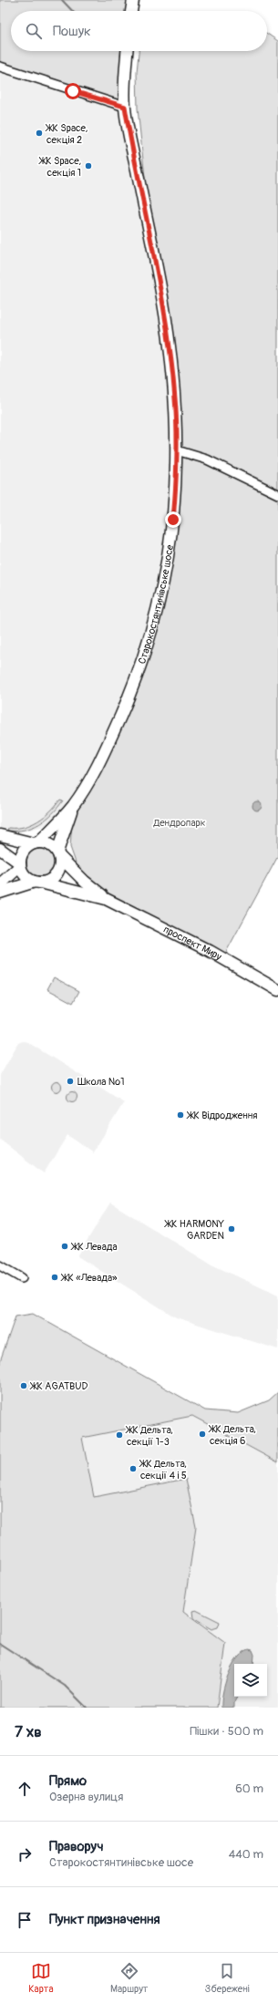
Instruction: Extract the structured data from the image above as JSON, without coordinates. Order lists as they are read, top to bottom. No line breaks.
{"streets":{"main road":["Старокостянтинівське шосе","проспект Миру"]},"parks":["Дендропарк"],"places":["ЖК Space, секція 2","ЖК Space, секція 1","Школа №1","ЖК Відродження","ЖК HARMONY GARDEN","ЖК Левада","ЖК «Левада»","ЖК AGATBUD","ЖК Дельта, секція 6","ЖК Дельта, секції 1-3","ЖК Дельта, секції 4 і 5"],"page":{"search":"Пошук","heading":["7 хв","Пішки · 500 m"],"list":[["Прямо","Озерна вулиця","60 m"],["Праворуч","Старокостянтинівське шосе","440 m"],"Пункт призначення"],"nav":["Карта","Маршрут","Збережені"]}}
